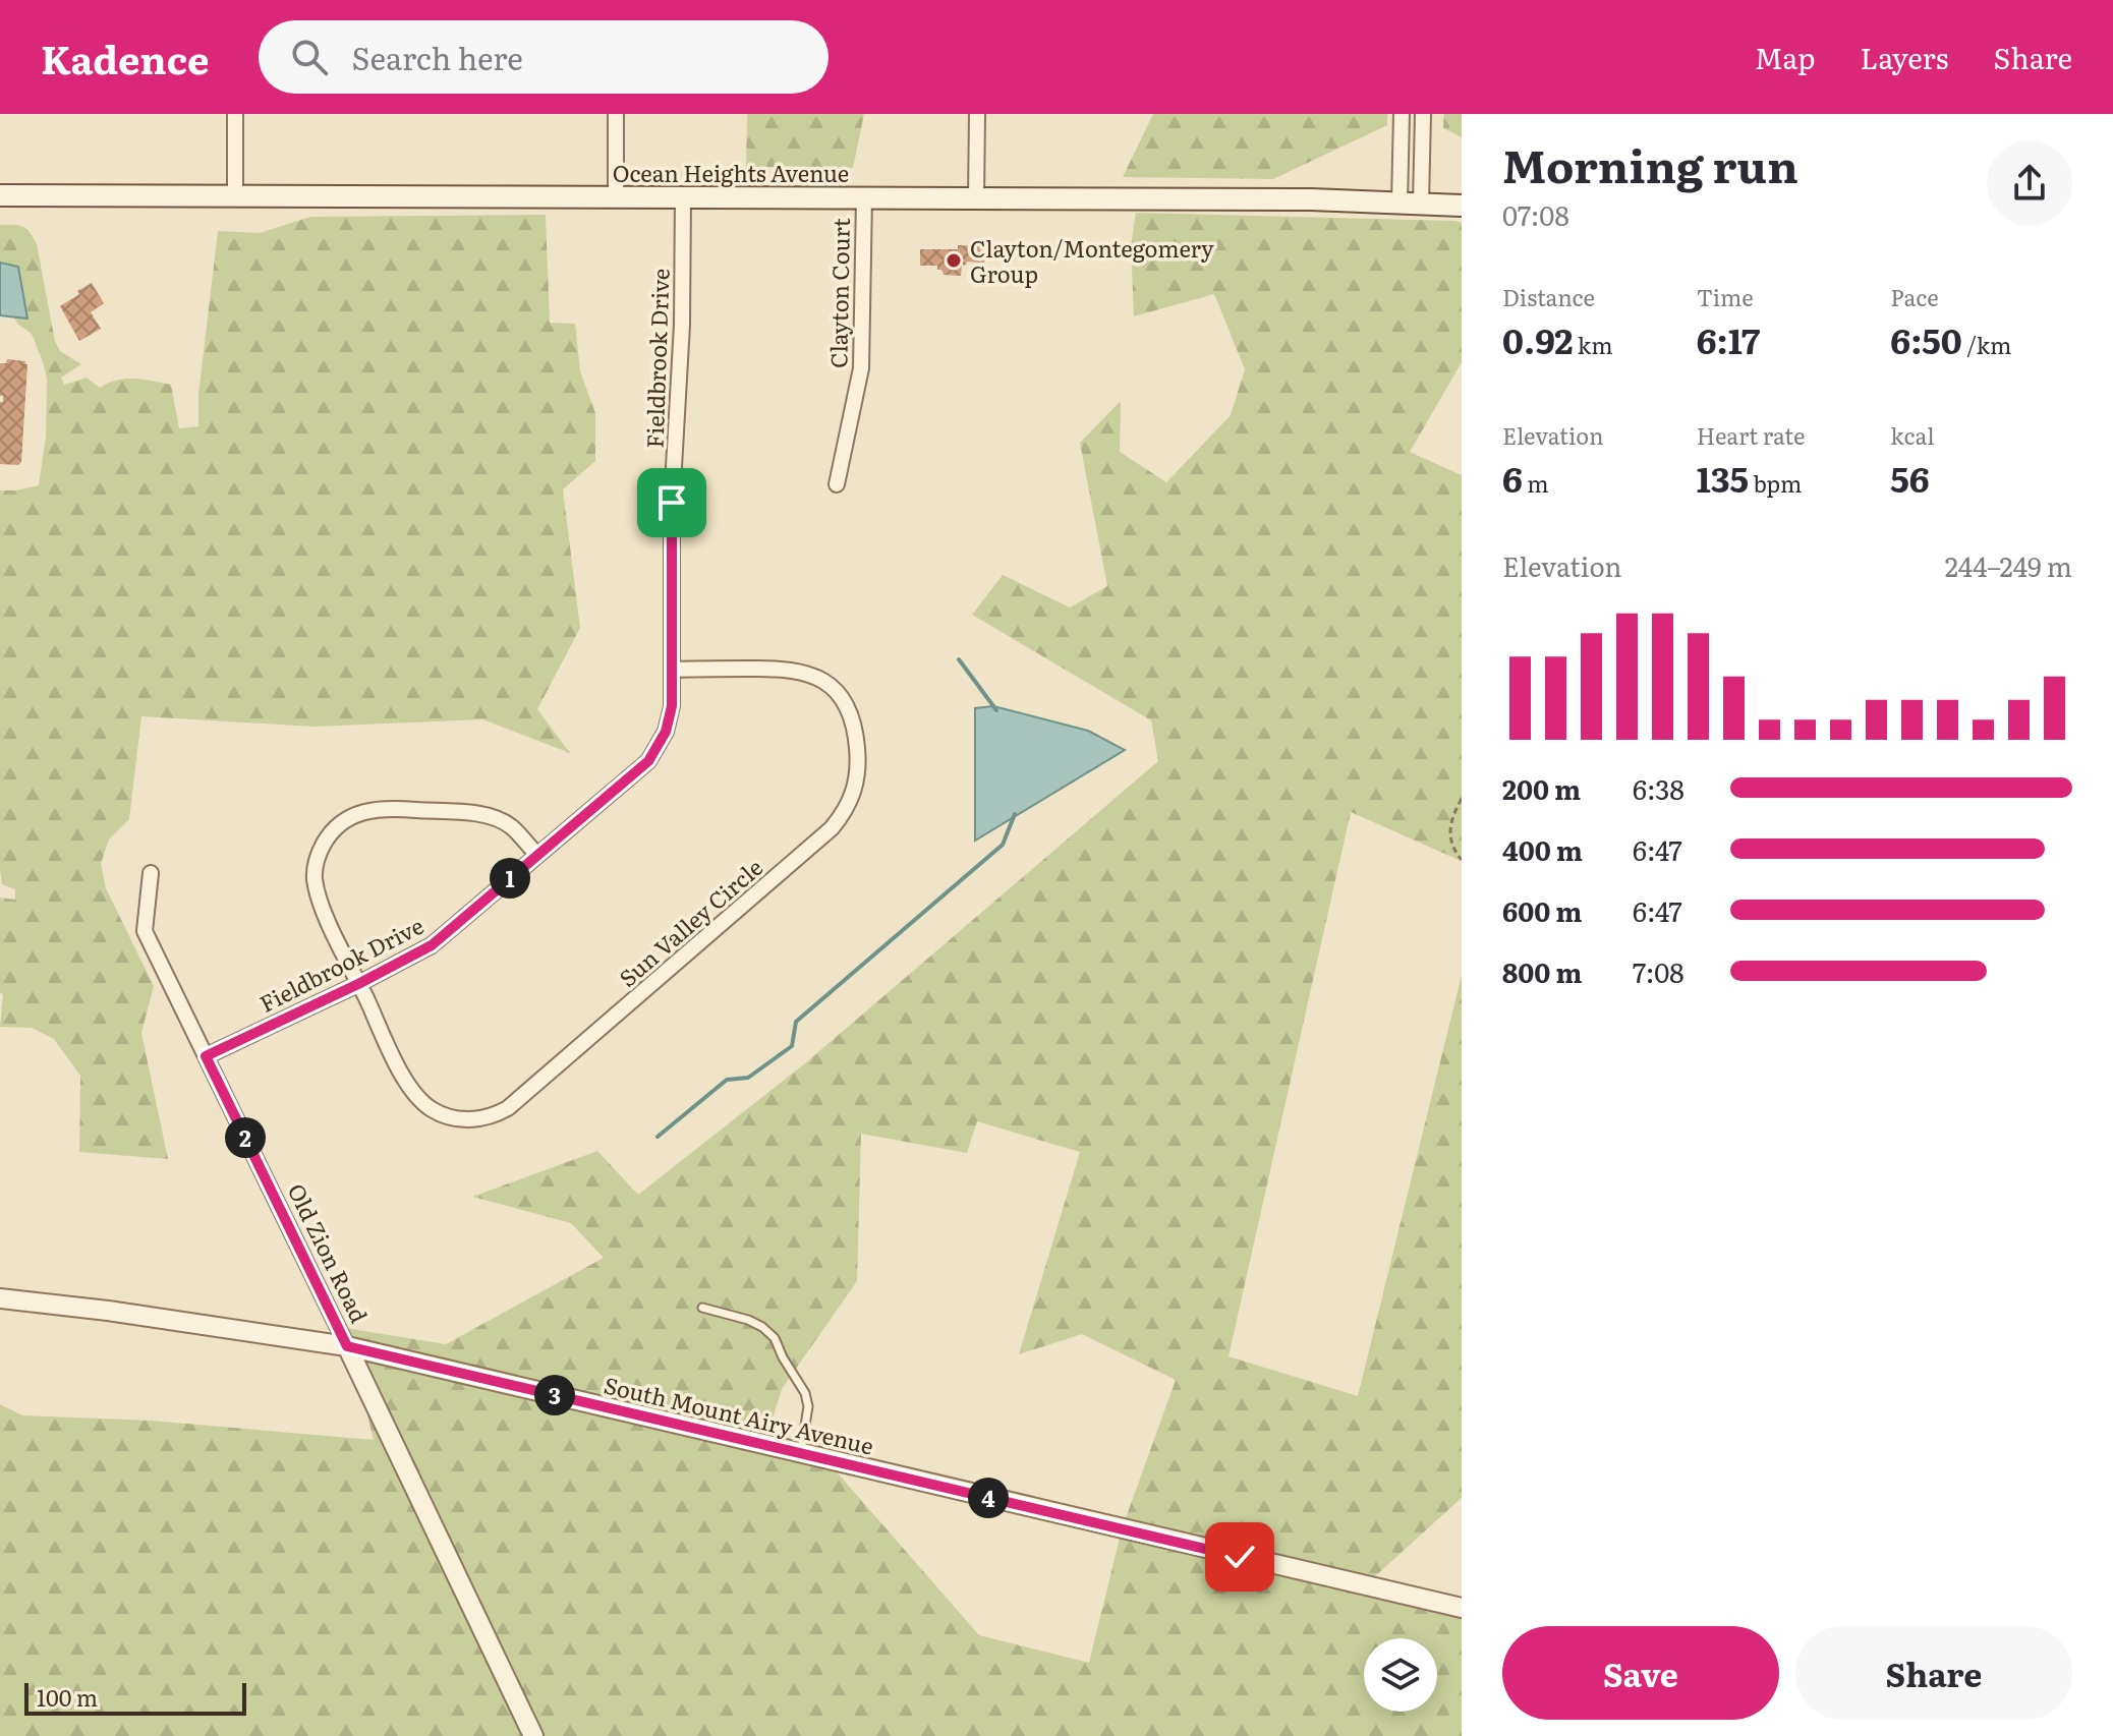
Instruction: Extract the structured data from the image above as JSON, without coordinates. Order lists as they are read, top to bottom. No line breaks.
{"streets":{"main road":["Ocean Heights Avenue"],"street":["Clayton Court","Fieldbrook Drive","Sun Valley Circle","Old Zion Road","South Mount Airy Avenue"]},"crossings":[["Ocean Heights Avenue","Clayton Court"],["Ocean Heights Avenue","Fieldbrook Drive"],["Fieldbrook Drive","Sun Valley Circle"],["Fieldbrook Drive","Old Zion Road"],["Old Zion Road","South Mount Airy Avenue"]],"places":["Clayton/Montegomery Group"],"scale_bar":"100 m","page":{"header":"Kadence","search":"Search here","nav":["Map","Layers","Share"],"heading":["Morning run","07:08"],"stats":[["Distance","0.92 km"],["Time","6:17"],["Pace","6:50 /km"],["Elevation","6 m"],["Heart rate","135 bpm"],["kcal","56"]],"chart":["Elevation","244–249 m"],"list":[{"name":"200 m","note":"6:38"},{"name":"400 m","note":"6:47"},{"name":"600 m","note":"6:47"},{"name":"800 m","note":"7:08"}],"pins":["1","2","3","4"],"buttons":["Save","Share"],"scale":"100 m"}}
